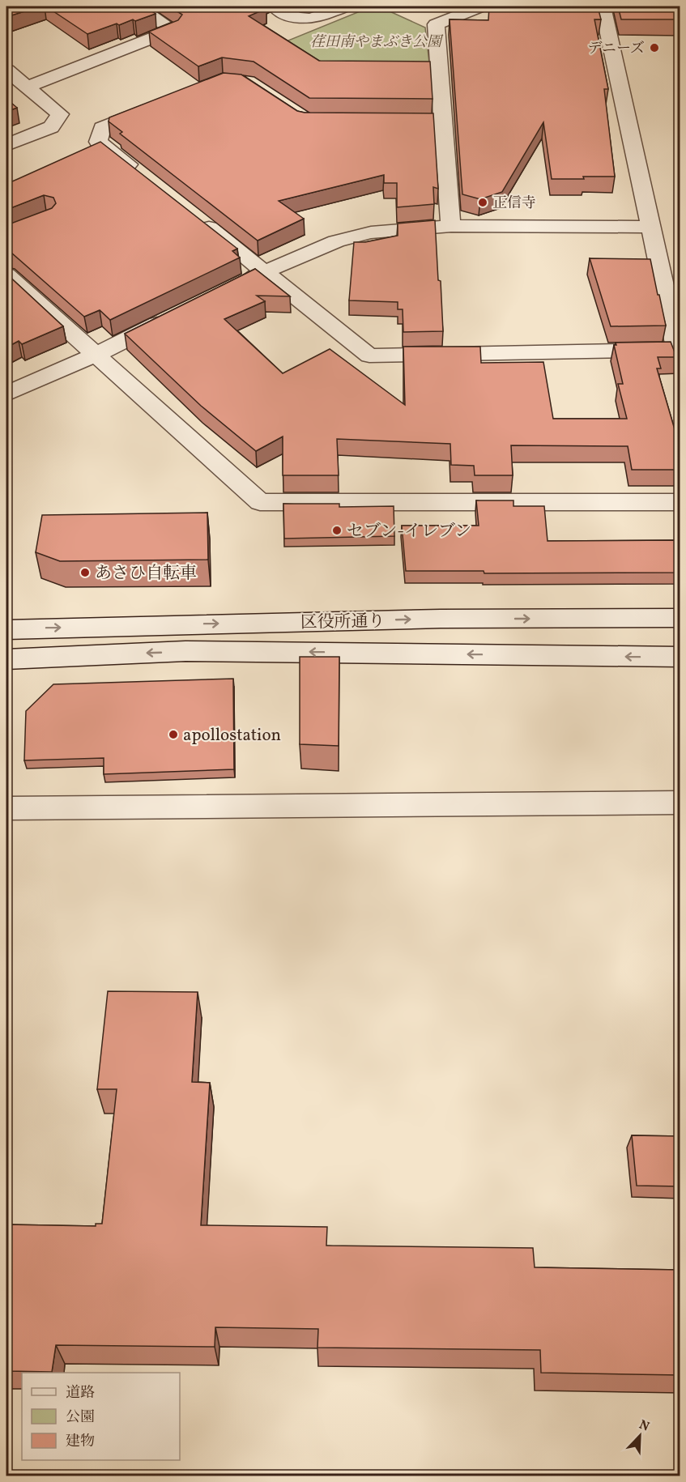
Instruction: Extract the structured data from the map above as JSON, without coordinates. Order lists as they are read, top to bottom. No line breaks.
{"streets":{"street":["区役所通り"]},"parks":["荏田南やまぶき公園"],"places":["デニーズ","正信寺","セブン-イレブン","あさひ自転車","apollostation"],"legend":["道路","公園","建物"],"north":"top right"}
